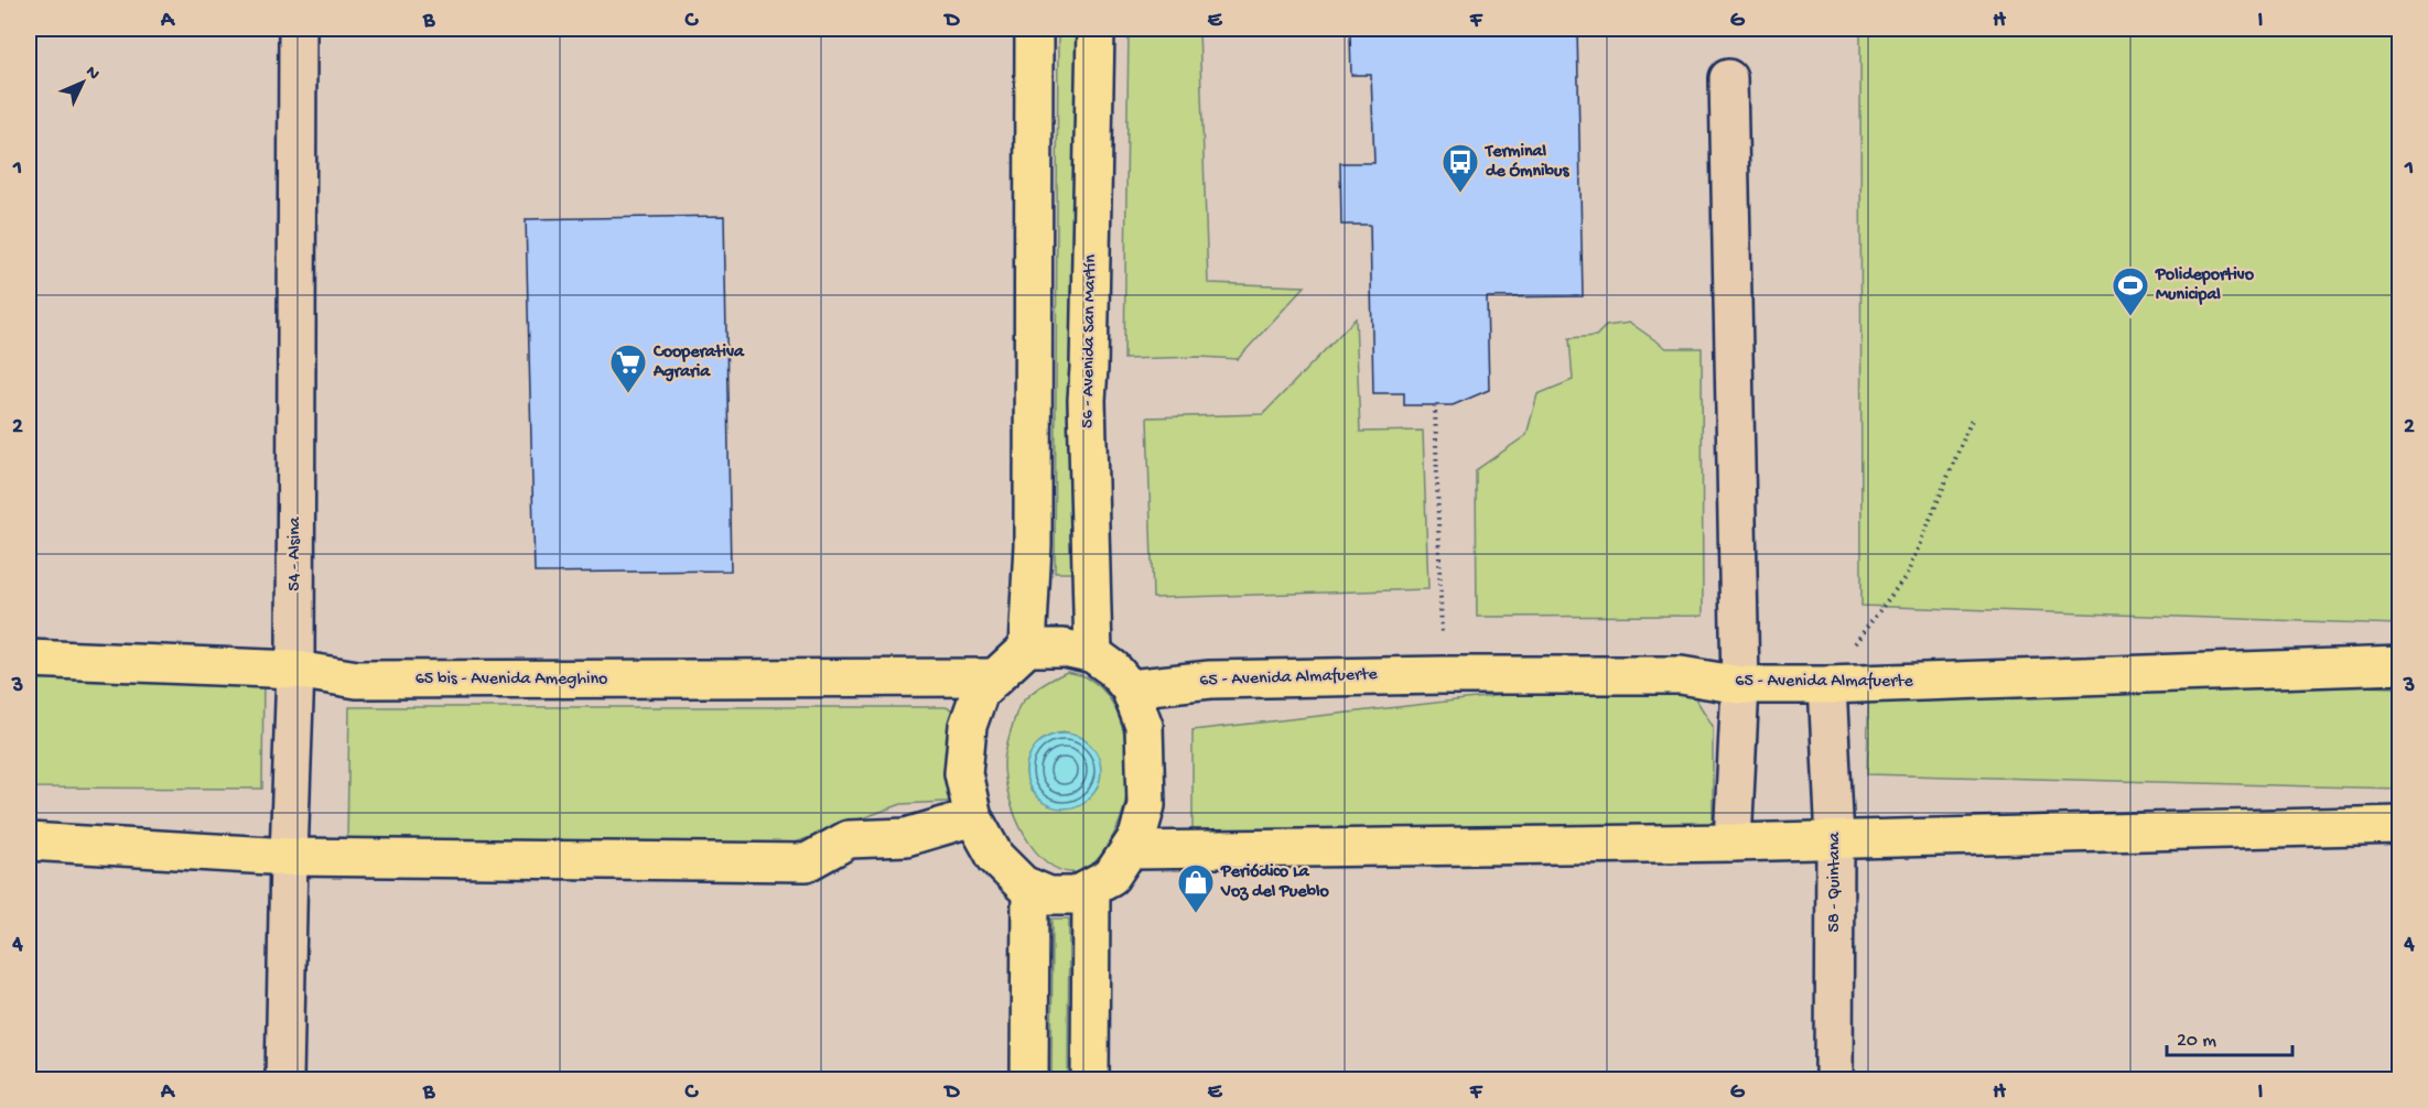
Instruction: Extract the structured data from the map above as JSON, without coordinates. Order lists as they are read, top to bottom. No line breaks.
{"streets":{"main road":["56 - Avenida San Martín","65 - Avenida Almafuerte","65 bis - Avenida Ameghino"],"street":["54 - Alsina","58 - Quintana"]},"crossings":[["56 - Avenida San Martín","65 - Avenida Almafuerte"],["56 - Avenida San Martín","65 bis - Avenida Ameghino"],["54 - Alsina","65 bis - Avenida Ameghino"],["65 - Avenida Almafuerte","65 bis - Avenida Ameghino"],["65 - Avenida Almafuerte","58 - Quintana"]],"places":{"bus stop":["Terminal de Ómnibus"],"sports":["Polideportivo Municipal"],"supermarket":["Cooperativa Agraria"],"shop":["Periódico La Voz del Pueblo"]},"scale_bar":"20 m","north":"top right","grid":{"columns":["A","B","C","D","E","F","G","H","I"],"rows":["1","2","3","4"]}}
